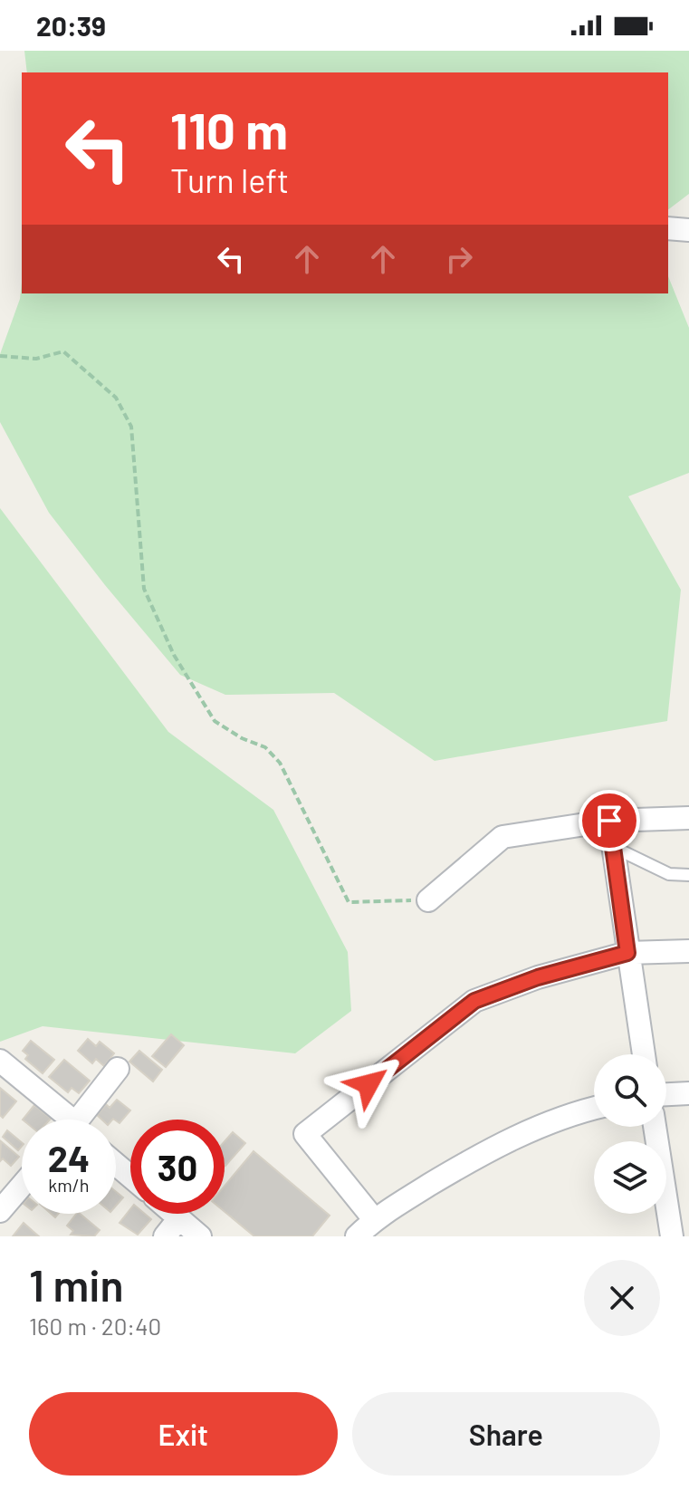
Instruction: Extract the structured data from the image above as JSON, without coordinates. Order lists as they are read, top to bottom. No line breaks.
{"page":{"status":"20:39","turn":["110 m","Turn left"],"speed":"24 km/h","limit":"30","heading":["1 min","160 m · 20:40"],"buttons":["Exit","Share"]}}
